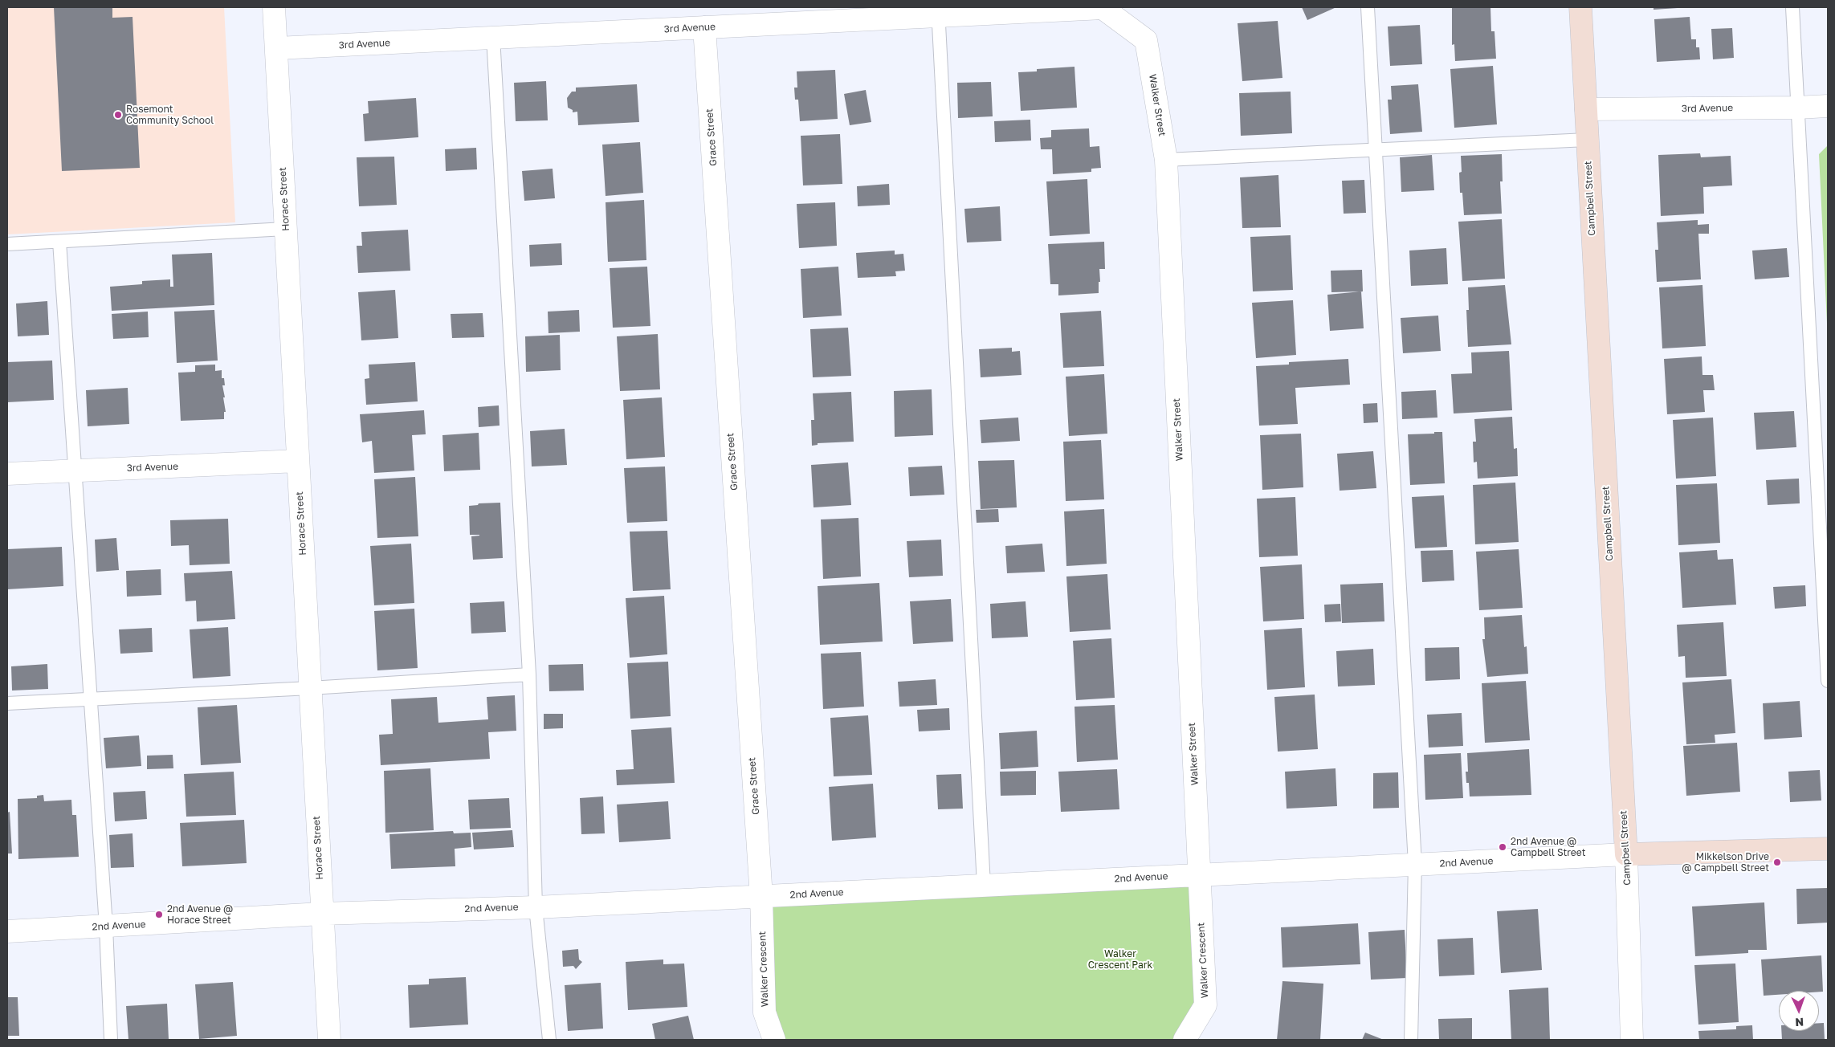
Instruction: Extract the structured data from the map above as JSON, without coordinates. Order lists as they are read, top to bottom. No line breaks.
{"streets":{"street":["3rd Avenue","Walker Street","Grace Street","Campbell Street","Horace Street","2nd Avenue","Walker Crescent"]},"crossings":[["3rd Avenue","Walker Street"],["3rd Avenue","Grace Street"],["3rd Avenue","Campbell Street"],["3rd Avenue","Horace Street"],["Walker Street","2nd Avenue"],["Walker Street","Walker Crescent"],["Grace Street","2nd Avenue"],["Grace Street","Walker Crescent"],["Campbell Street","2nd Avenue"],["Horace Street","2nd Avenue"],["2nd Avenue","Walker Crescent"]],"parks":["Walker Crescent Park"],"places":["Rosemont Community School","2nd Avenue @ Campbell Street","Mikkelson Drive @ Campbell Street","2nd Avenue @ Horace Street"],"north":"bottom"}
